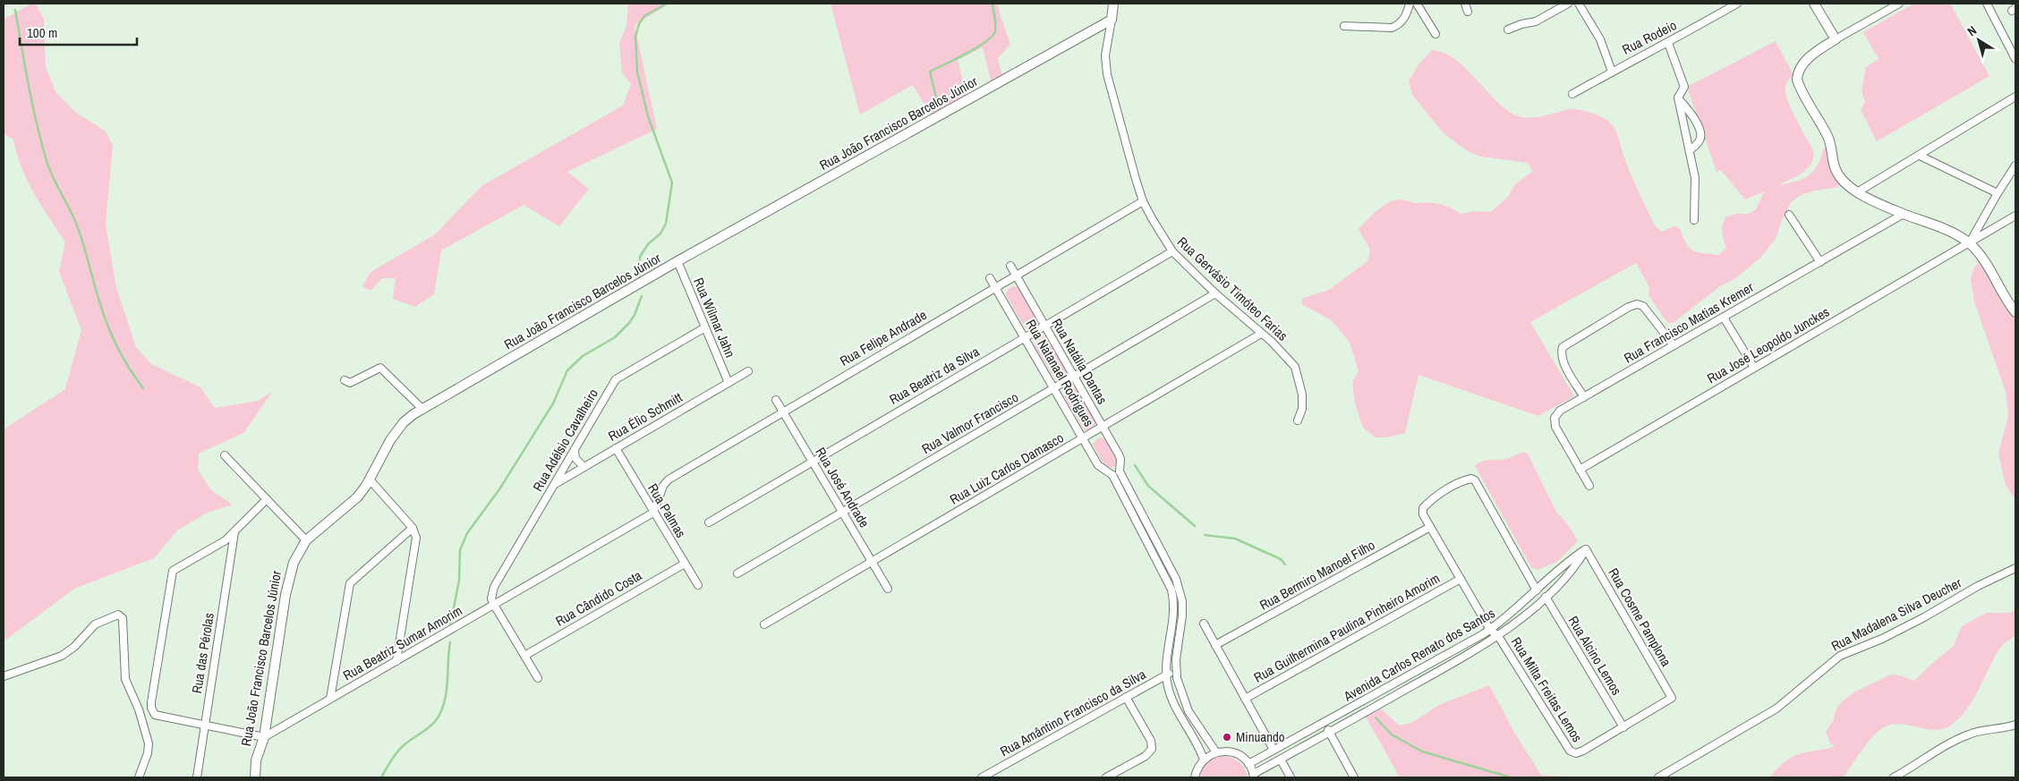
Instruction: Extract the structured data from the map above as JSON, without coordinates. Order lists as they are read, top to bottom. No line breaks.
{"streets":{"street":["Rua Rodeio","Rua João Francisco Barcelos Júnior","Rua Gervásio Timóteo Farias","Rua Wilmar Jahn","Rua Francisco Matias Kremer","Rua Felipe Andrade","Rua José Leopoldo Junckes","Rua Natália Dantas","Rua Natanael Rodrigues","Rua Beatriz da Silva","Rua Élio Schmitt","Rua Valmor Francisco","Rua Adélsio Cavalheiro","Rua Luiz Carlos Damasco","Rua José Andrade","Rua Palmas","Rua Bermiro Manoel Filho","Rua Cândido Costa","Rua Madalena Silva Deucher","Rua Cosme Pamplona","Rua Guilhermina Paulina Pinheiro Amorim","Rua Beatriz Sumar Amorim","Rua das Pérolas","Avenida Carlos Renato dos Santos","Rua Alcino Lemos","Rua Milta Freitas Lemos","Rua Amântino Francisco da Silva"]},"crossings":[["Rua João Francisco Barcelos Júnior","Rua Gervásio Timóteo Farias"],["Rua João Francisco Barcelos Júnior","Rua Wilmar Jahn"],["Rua João Francisco Barcelos Júnior","Rua Beatriz Sumar Amorim"],["Rua Gervásio Timóteo Farias","Rua Felipe Andrade"],["Rua Gervásio Timóteo Farias","Rua Beatriz da Silva"],["Rua Gervásio Timóteo Farias","Rua Valmor Francisco"],["Rua Gervásio Timóteo Farias","Rua Luiz Carlos Damasco"],["Rua Wilmar Jahn","Rua Élio Schmitt"],["Rua Wilmar Jahn","Rua Adélsio Cavalheiro"],["Rua Francisco Matias Kremer","Rua José Leopoldo Junckes"],["Rua Felipe Andrade","Rua Natália Dantas"],["Rua Felipe Andrade","Rua Natanael Rodrigues"],["Rua Felipe Andrade","Rua José Andrade"],["Rua Felipe Andrade","Rua Palmas"],["Rua Felipe Andrade","Rua Beatriz Sumar Amorim"],["Rua Natália Dantas","Rua Beatriz da Silva"],["Rua Natália Dantas","Rua Valmor Francisco"],["Rua Natália Dantas","Rua Luiz Carlos Damasco"],["Rua Natália Dantas","Rua Amântino Francisco da Silva"],["Rua Natanael Rodrigues","Rua Beatriz da Silva"],["Rua Natanael Rodrigues","Rua Valmor Francisco"],["Rua Natanael Rodrigues","Rua Luiz Carlos Damasco"],["Rua Beatriz da Silva","Rua José Andrade"],["Rua Élio Schmitt","Rua Adélsio Cavalheiro"],["Rua Élio Schmitt","Rua Palmas"],["Rua Valmor Francisco","Rua José Andrade"],["Rua Adélsio Cavalheiro","Rua Beatriz Sumar Amorim"],["Rua Luiz Carlos Damasco","Rua José Andrade"],["Rua Palmas","Rua Cândido Costa"],["Rua Palmas","Rua Beatriz Sumar Amorim"],["Rua Cosme Pamplona","Avenida Carlos Renato dos Santos"],["Rua Cosme Pamplona","Rua Alcino Lemos"],["Rua Cosme Pamplona","Rua Milta Freitas Lemos"],["Avenida Carlos Renato dos Santos","Rua Alcino Lemos"],["Avenida Carlos Renato dos Santos","Rua Milta Freitas Lemos"],["Rua Alcino Lemos","Rua Milta Freitas Lemos"]],"places":["Minuando"],"scale_bar":"100 m","north":"top left"}
